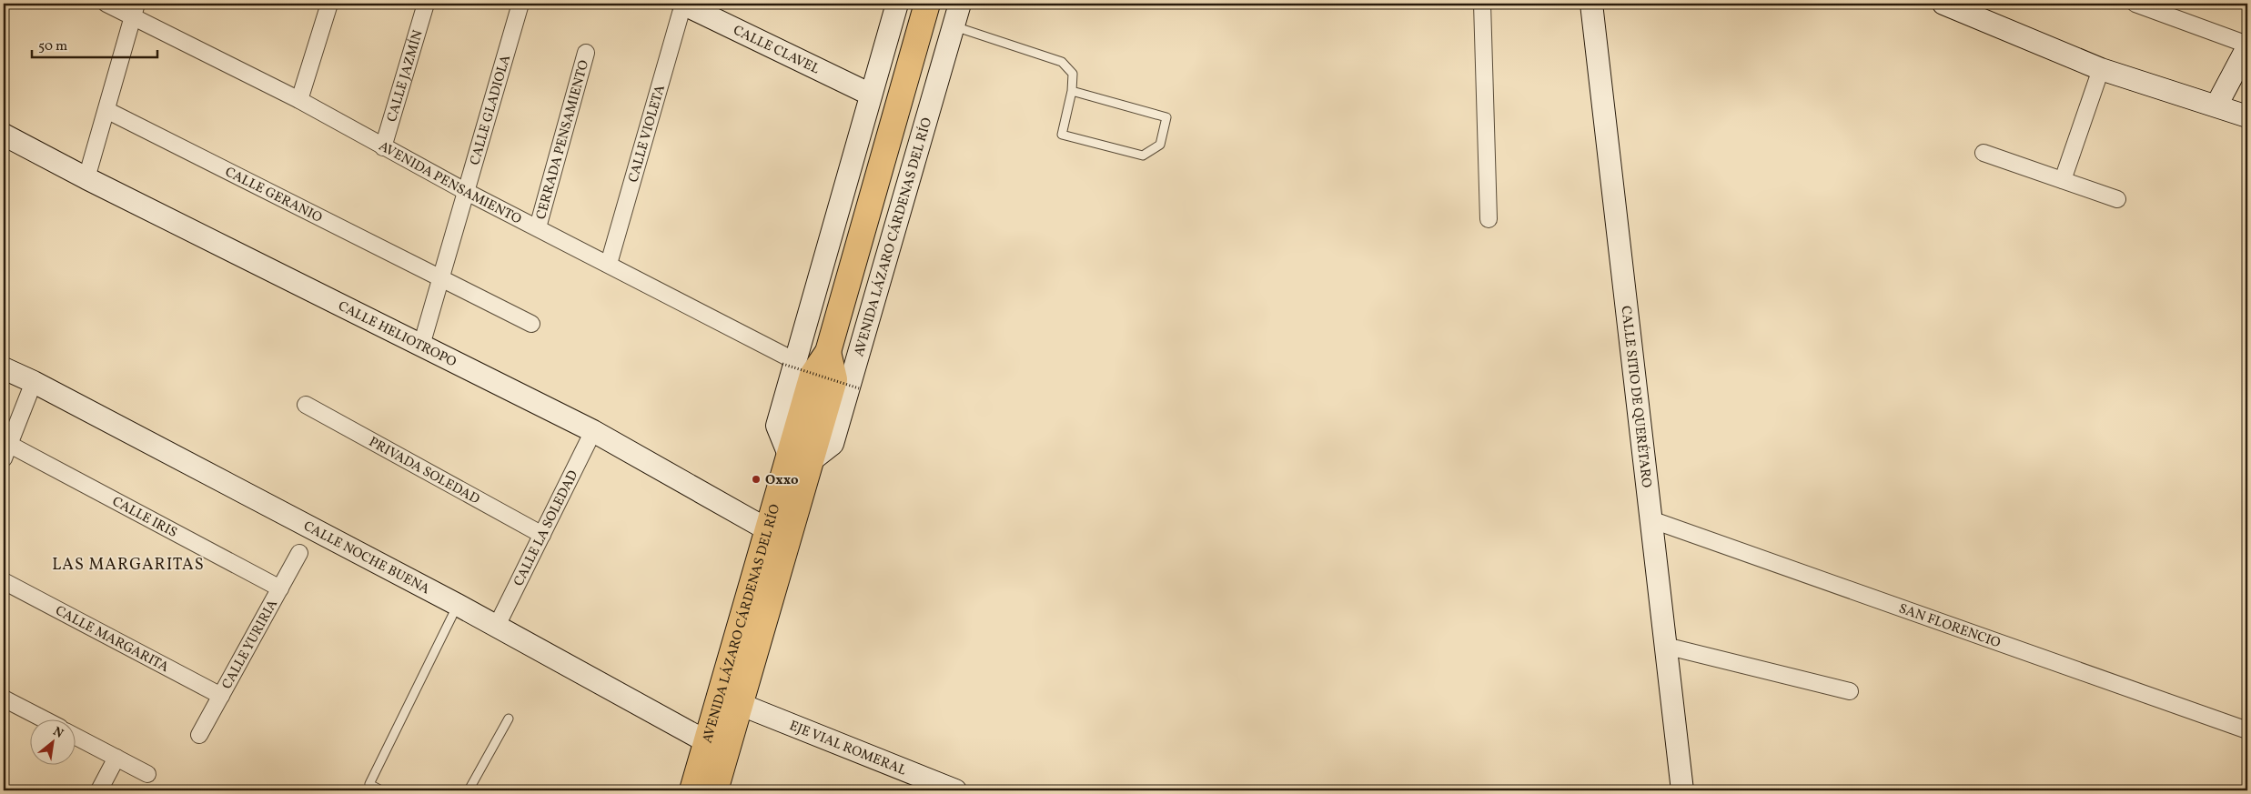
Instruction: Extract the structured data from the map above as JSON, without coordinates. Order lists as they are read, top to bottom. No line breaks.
{"streets":{"main road":["CALLE CLAVEL","AVENIDA LÁZARO CÁRDENAS DEL RÍO","CALLE HELIOTROPO","CALLE SITIO DE QUERÉTARO","CALLE NOCHE BUENA","EJE VIAL ROMERAL"],"street":["CALLE JAZMÍN","CALLE GLADIOLA","CALLE VIOLETA","CERRADA PENSAMIENTO","AVENIDA PENSAMIENTO","CALLE GERANIO","PRIVADA SOLEDAD","CALLE IRIS","CALLE LA SOLEDAD","SAN FLORENCIO","CALLE MARGARITA","CALLE YURIRIA"]},"crossings":[["CALLE CLAVEL","CALLE VIOLETA"],["CALLE JAZMÍN","AVENIDA PENSAMIENTO"],["CALLE GLADIOLA","AVENIDA PENSAMIENTO"],["CALLE GLADIOLA","CALLE GERANIO"],["CALLE GLADIOLA","CALLE HELIOTROPO"],["CALLE VIOLETA","AVENIDA PENSAMIENTO"],["CERRADA PENSAMIENTO","AVENIDA PENSAMIENTO"],["AVENIDA LÁZARO CÁRDENAS DEL RÍO","CALLE HELIOTROPO"],["AVENIDA LÁZARO CÁRDENAS DEL RÍO","CALLE NOCHE BUENA"],["AVENIDA LÁZARO CÁRDENAS DEL RÍO","EJE VIAL ROMERAL"],["CALLE HELIOTROPO","CALLE LA SOLEDAD"],["CALLE SITIO DE QUERÉTARO","SAN FLORENCIO"],["PRIVADA SOLEDAD","CALLE LA SOLEDAD"],["CALLE IRIS","CALLE YURIRIA"],["CALLE LA SOLEDAD","CALLE NOCHE BUENA"],["CALLE MARGARITA","CALLE YURIRIA"]],"districts":["LAS MARGARITAS"],"places":["Oxxo"],"scale_bar":"50 m","north":"top right"}
